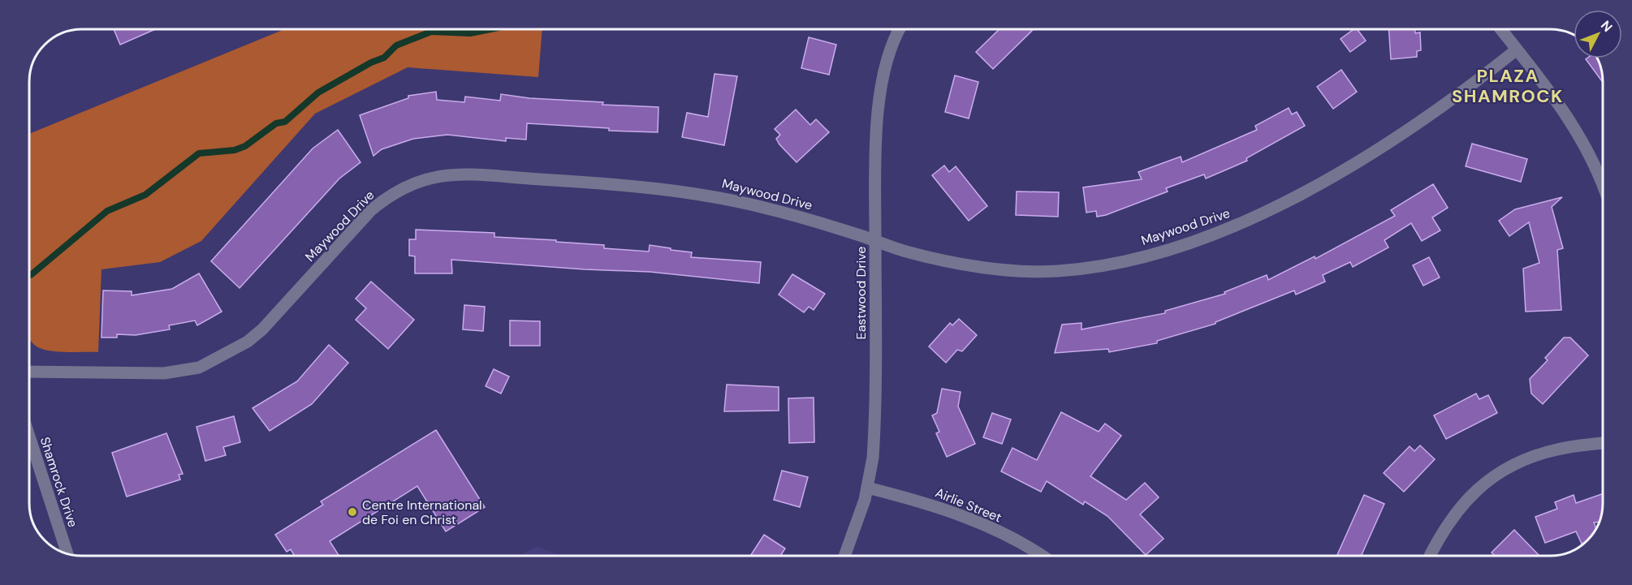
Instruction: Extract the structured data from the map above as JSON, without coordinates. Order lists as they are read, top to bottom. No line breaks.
{"streets":{"street":["Maywood Drive","Eastwood Drive","Shamrock Drive","Airlie Street"]},"crossings":[["Maywood Drive","Eastwood Drive"],["Eastwood Drive","Airlie Street"]],"districts":["PLAZA SHAMROCK"],"places":["Centre International de Foi en Christ"],"north":"top right"}
